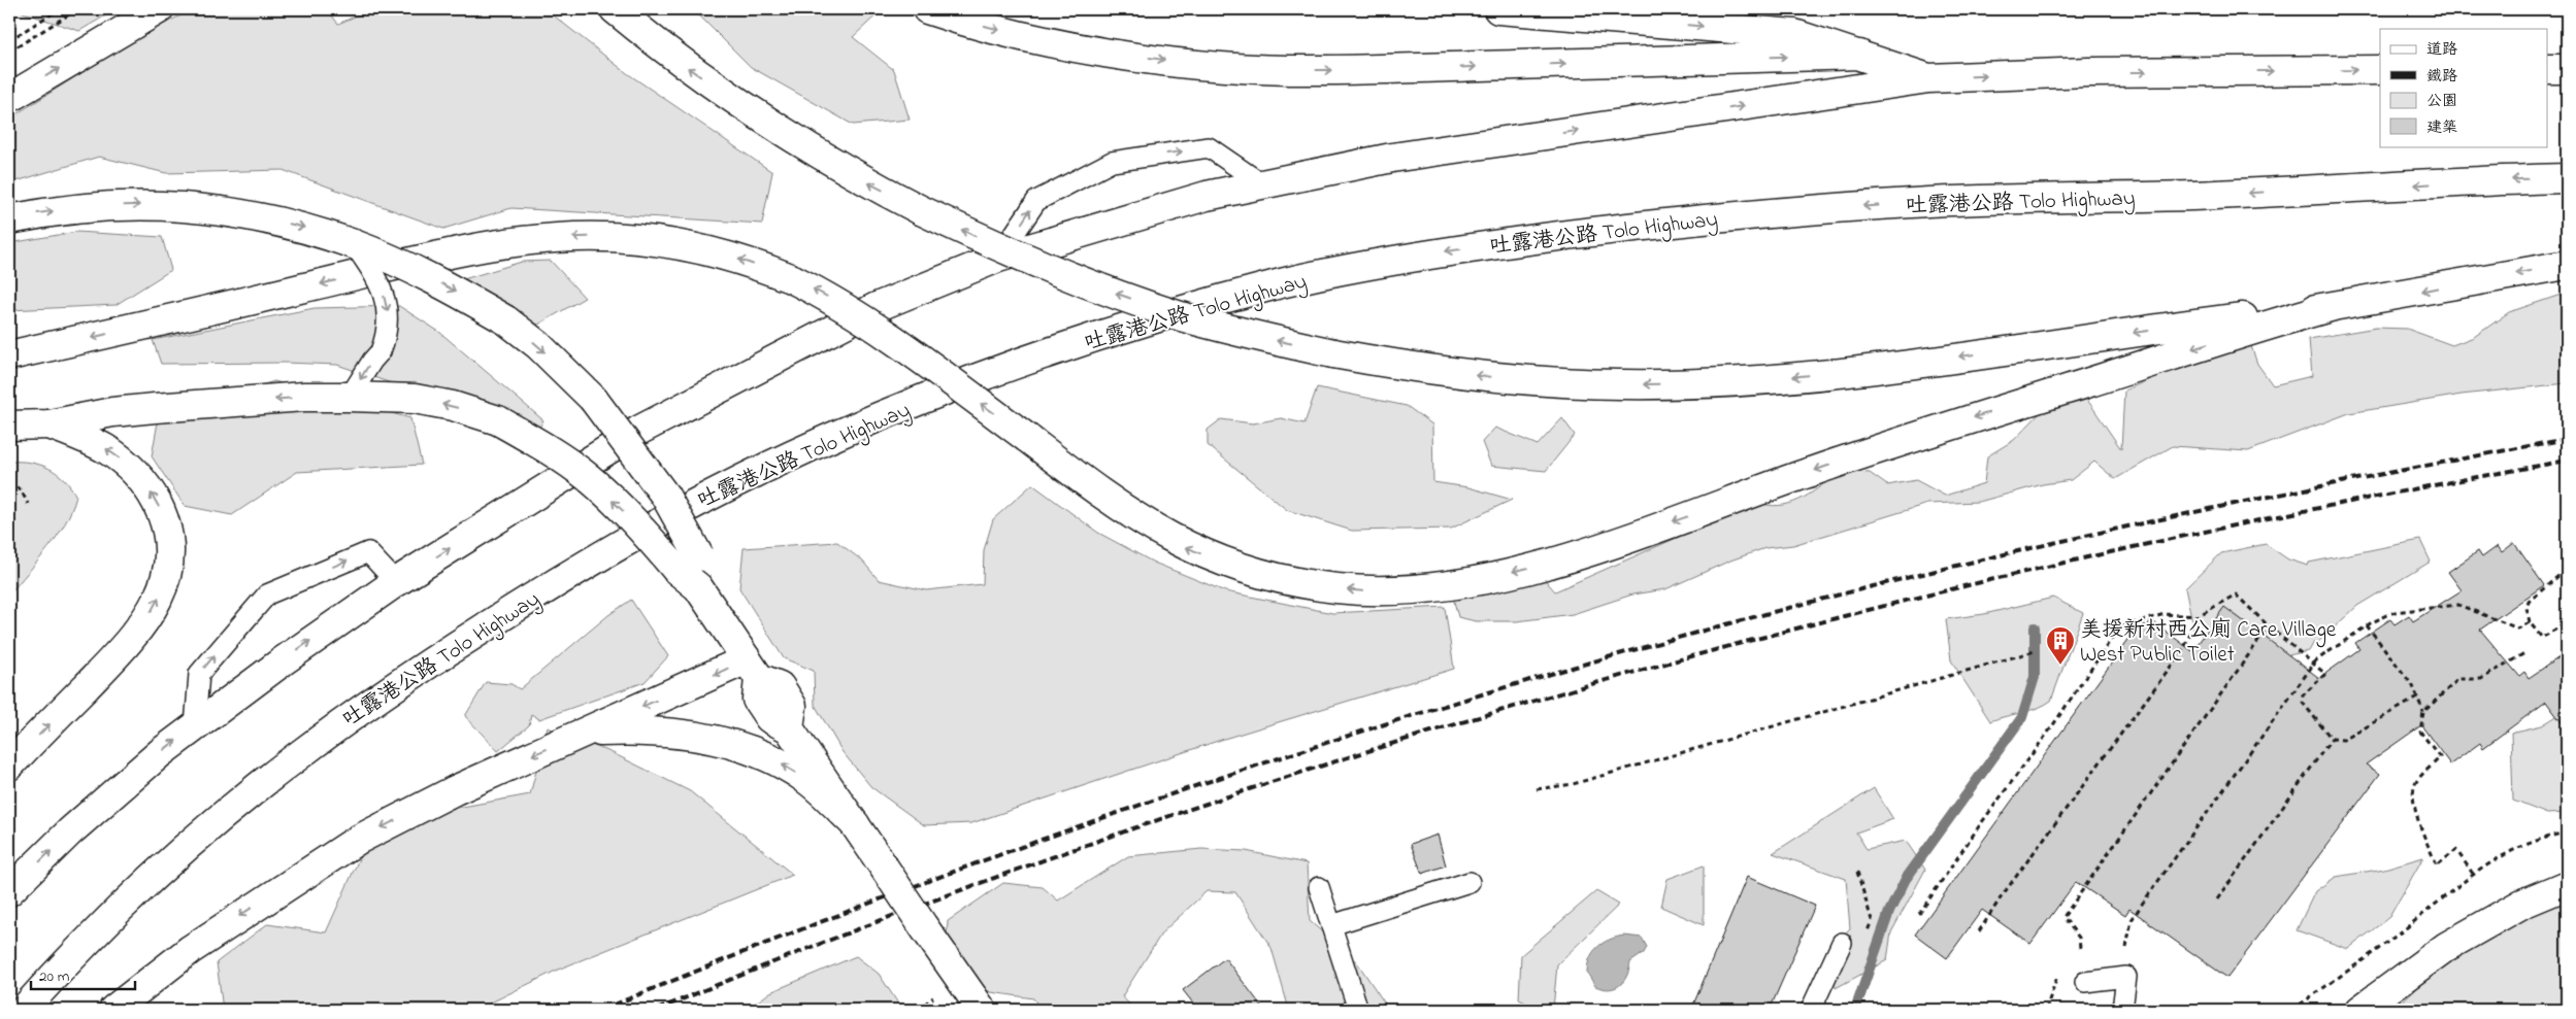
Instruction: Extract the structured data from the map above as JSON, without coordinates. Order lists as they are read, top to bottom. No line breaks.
{"streets":{"main road":["吐露港公路 Tolo Highway"]},"places":{"building":["美援新村西公廁 Care Village West Public Toilet"]},"legend":["道路","鐵路","公園","建築"],"scale_bar":"20 m"}
